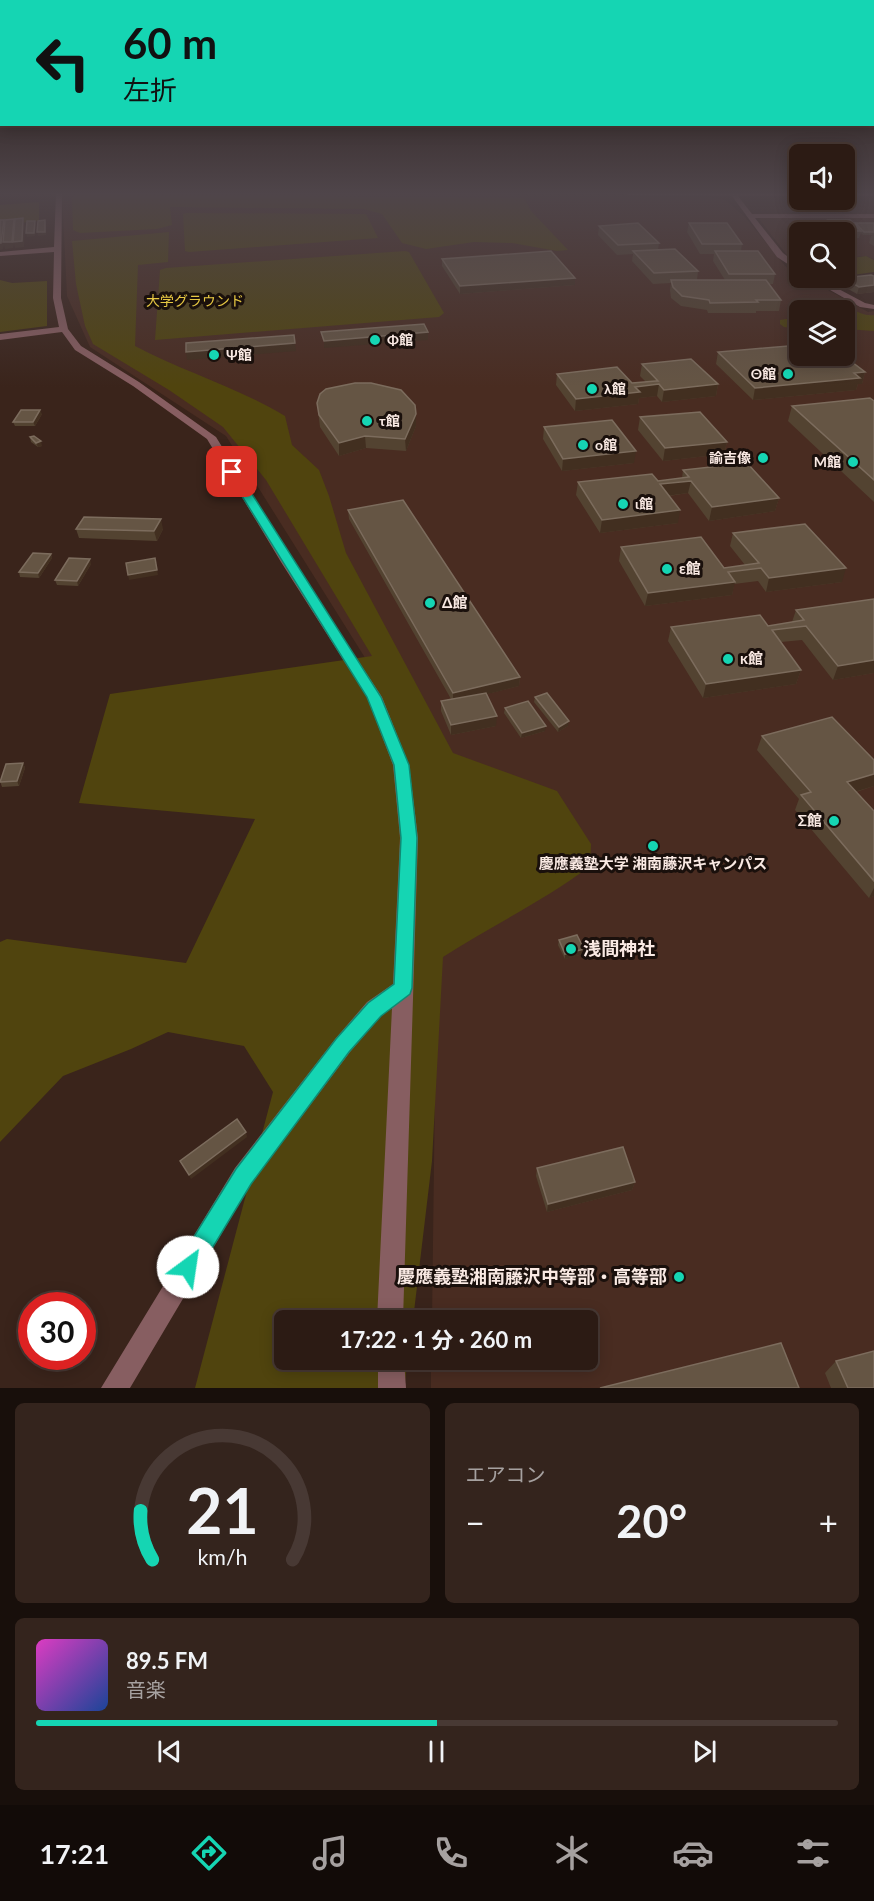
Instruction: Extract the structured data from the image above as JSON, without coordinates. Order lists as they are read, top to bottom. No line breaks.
{"parks":["大学グラウンド"],"places":["Φ館","Ψ館","Θ館","λ館","τ館","ο館","諭吉像","Μ館","ι館","ε館","Δ館","κ館","Σ館","慶應義塾大学 湘南藤沢キャンパス","浅間神社","慶應義塾湘南藤沢中等部・高等部"],"page":{"turn":["60 m","左折"],"limit":"30","trip":"17:22 · 1 分 · 260 m","tile":"エアコン","heat":["−","20°","+"],"song":["89.5 FM","音楽"],"tabs":"17:21","gauge":["21","km/h"]}}
